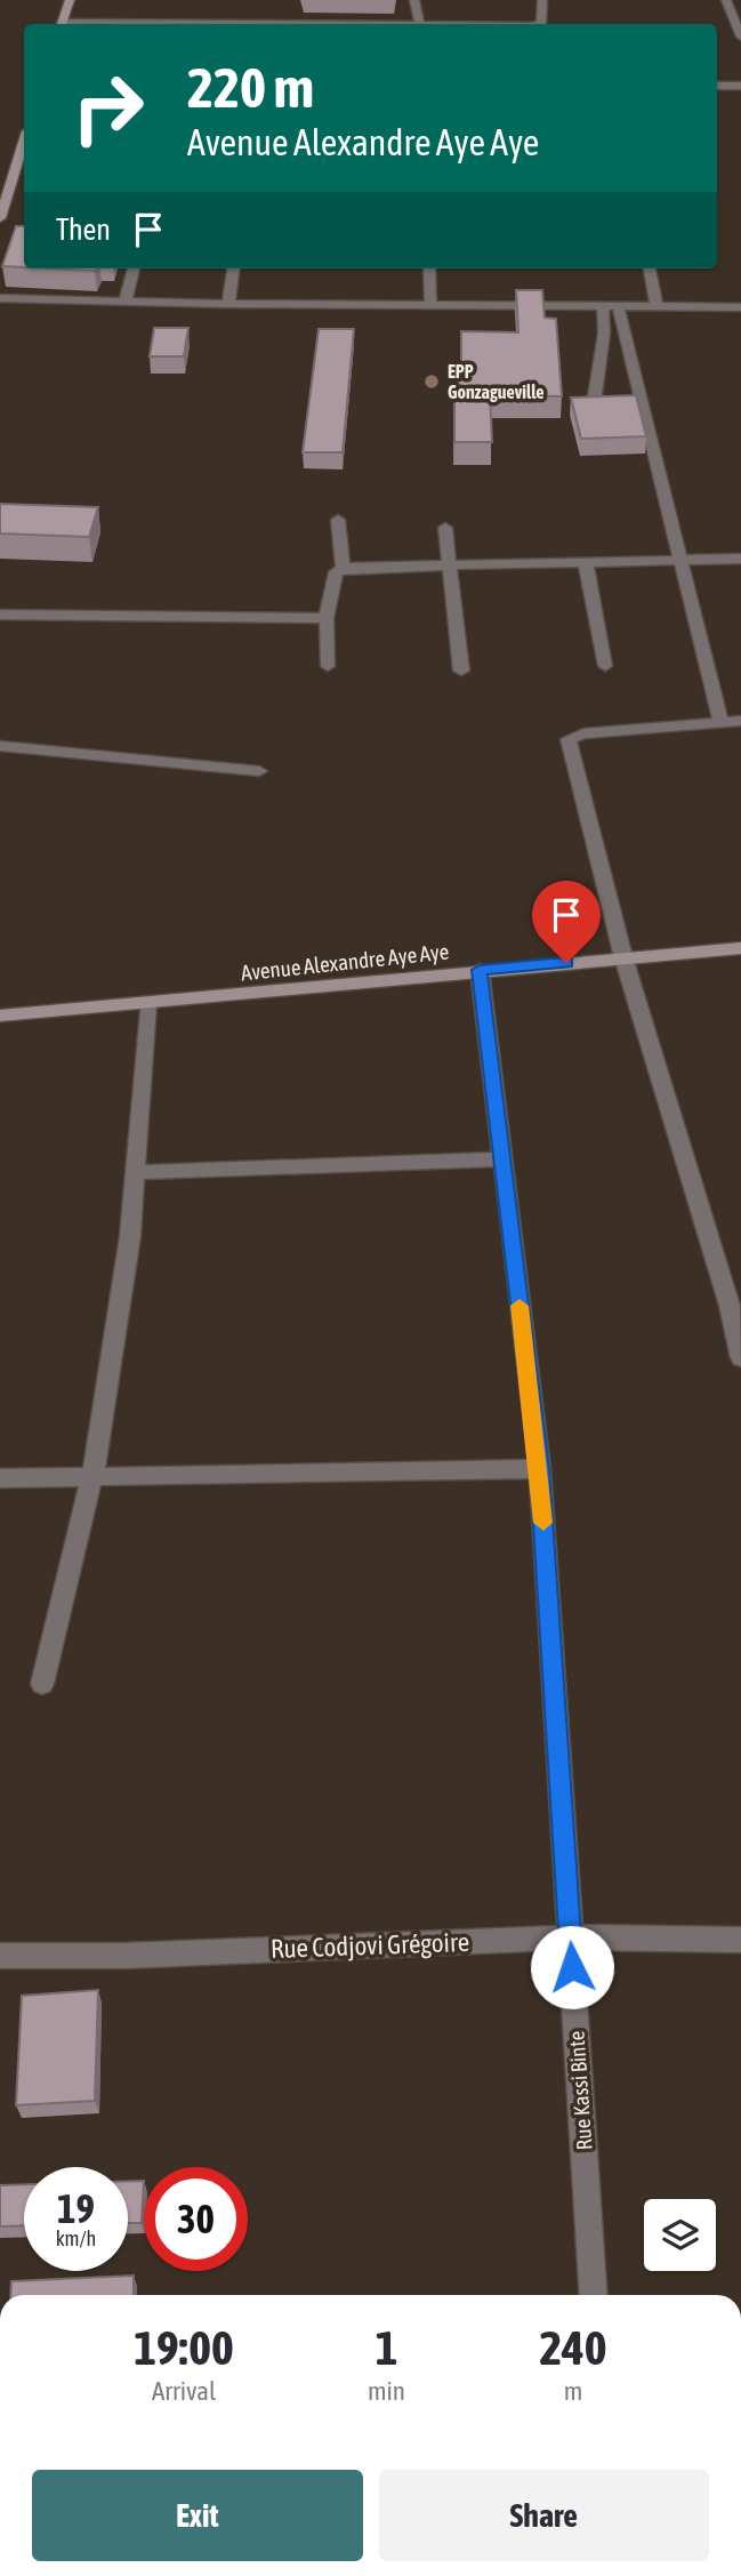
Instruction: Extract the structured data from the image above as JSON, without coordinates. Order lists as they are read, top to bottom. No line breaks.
{"streets":{"street":["Avenue Alexandre Aye Aye","Rue Codjovi Grégoire","Rue Kassi Binte"]},"crossings":[["Avenue Alexandre Aye Aye","Rue Kassi Binte"],["Rue Codjovi Grégoire","Rue Kassi Binte"]],"places":["EPP Gonzagueville"],"page":{"turn":["220 m","Avenue Alexandre Aye Aye"],"then":"Then","speed":"19 km/h","limit":"30","eta":["19:00","Arrival","1","min","240","m"],"buttons":["Exit","Share"]}}
